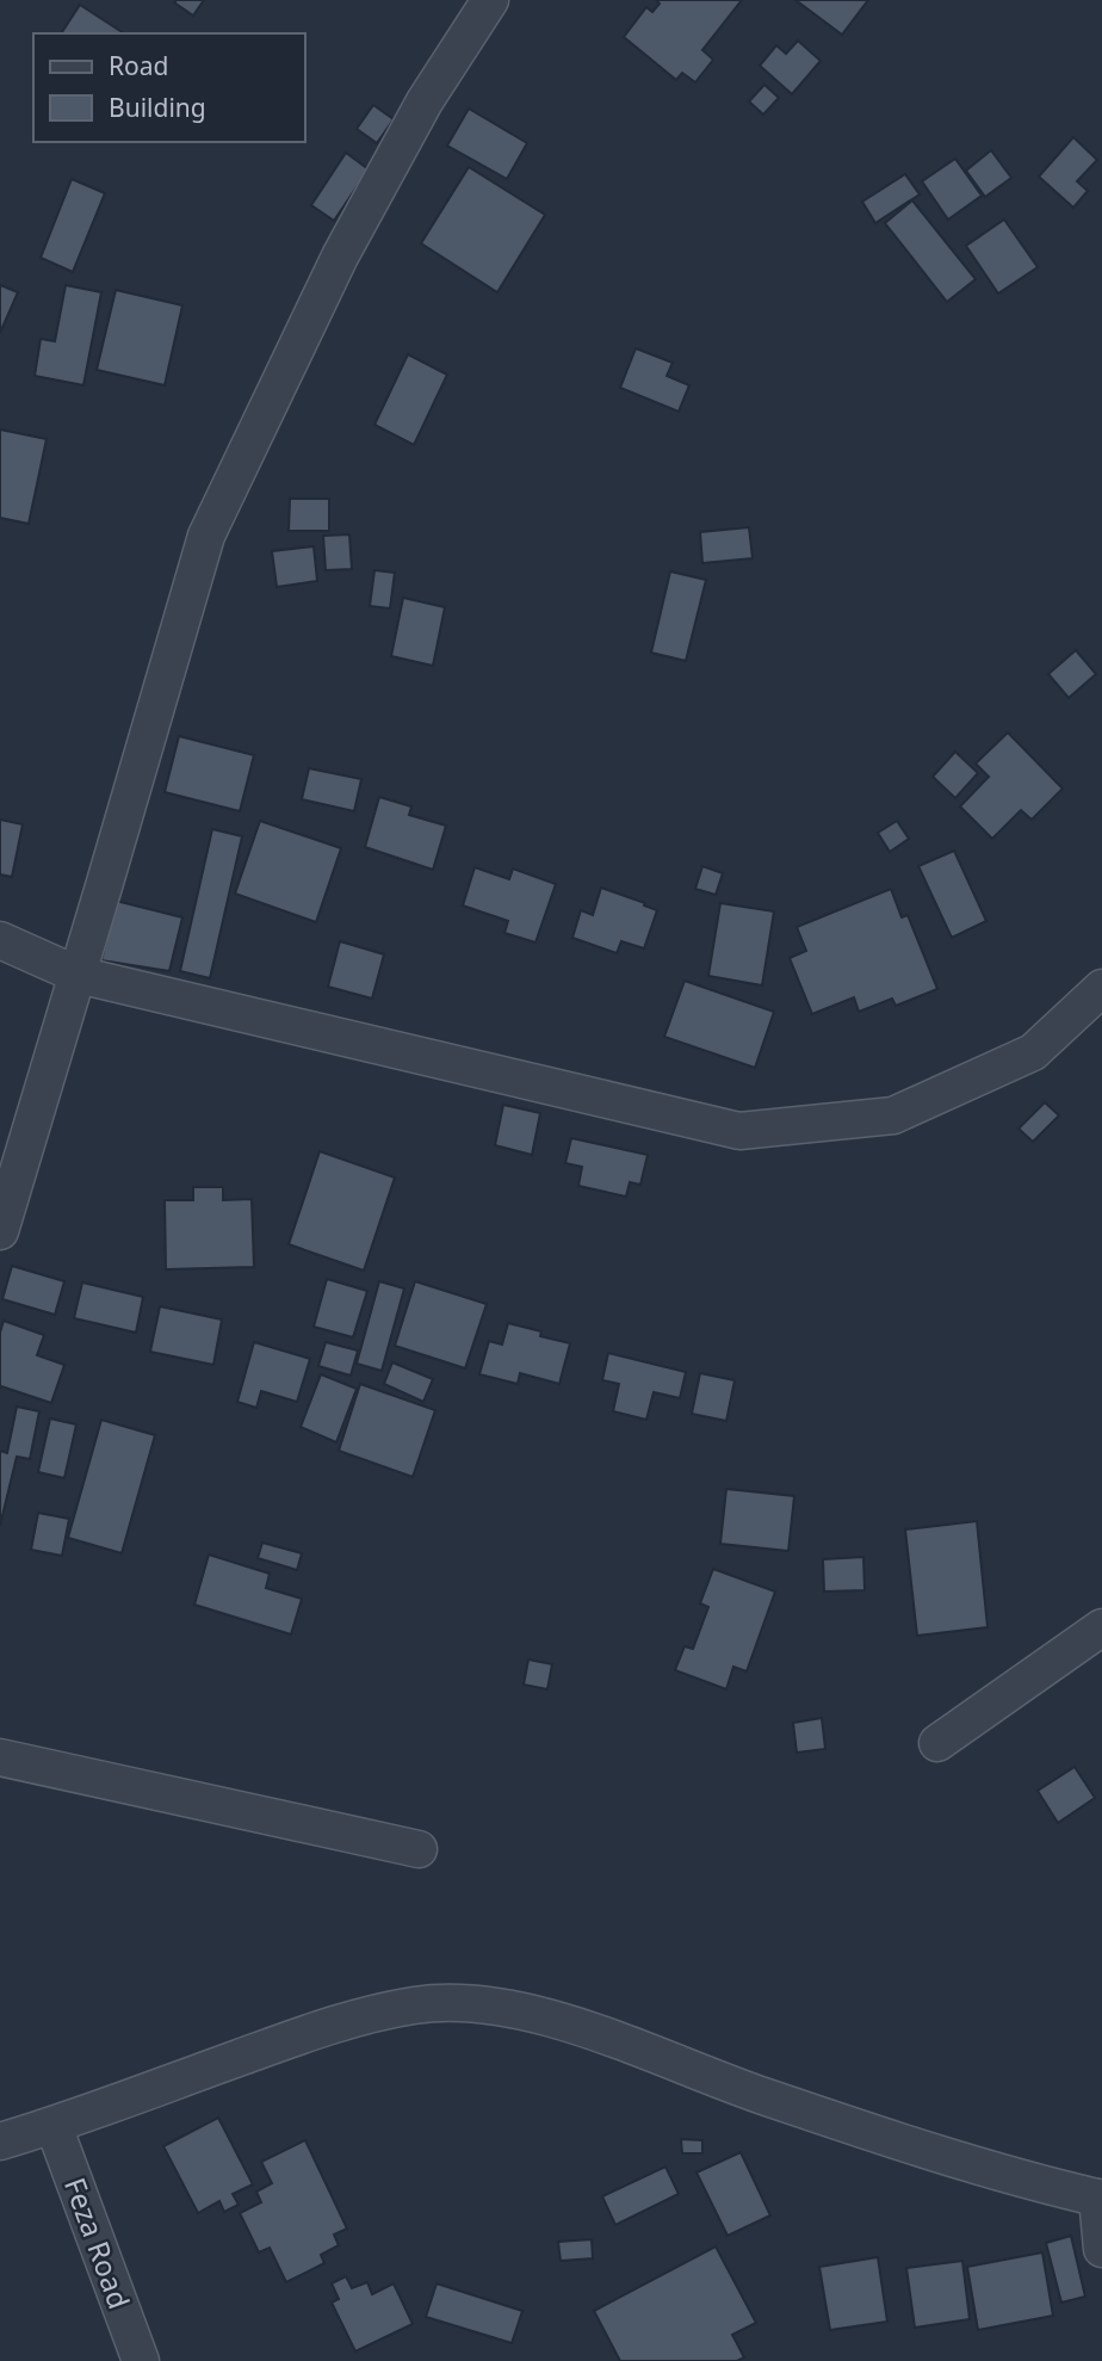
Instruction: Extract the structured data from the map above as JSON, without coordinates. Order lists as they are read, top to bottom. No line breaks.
{"streets":{"street":["Feza Road"]},"legend":["Road","Building"]}
